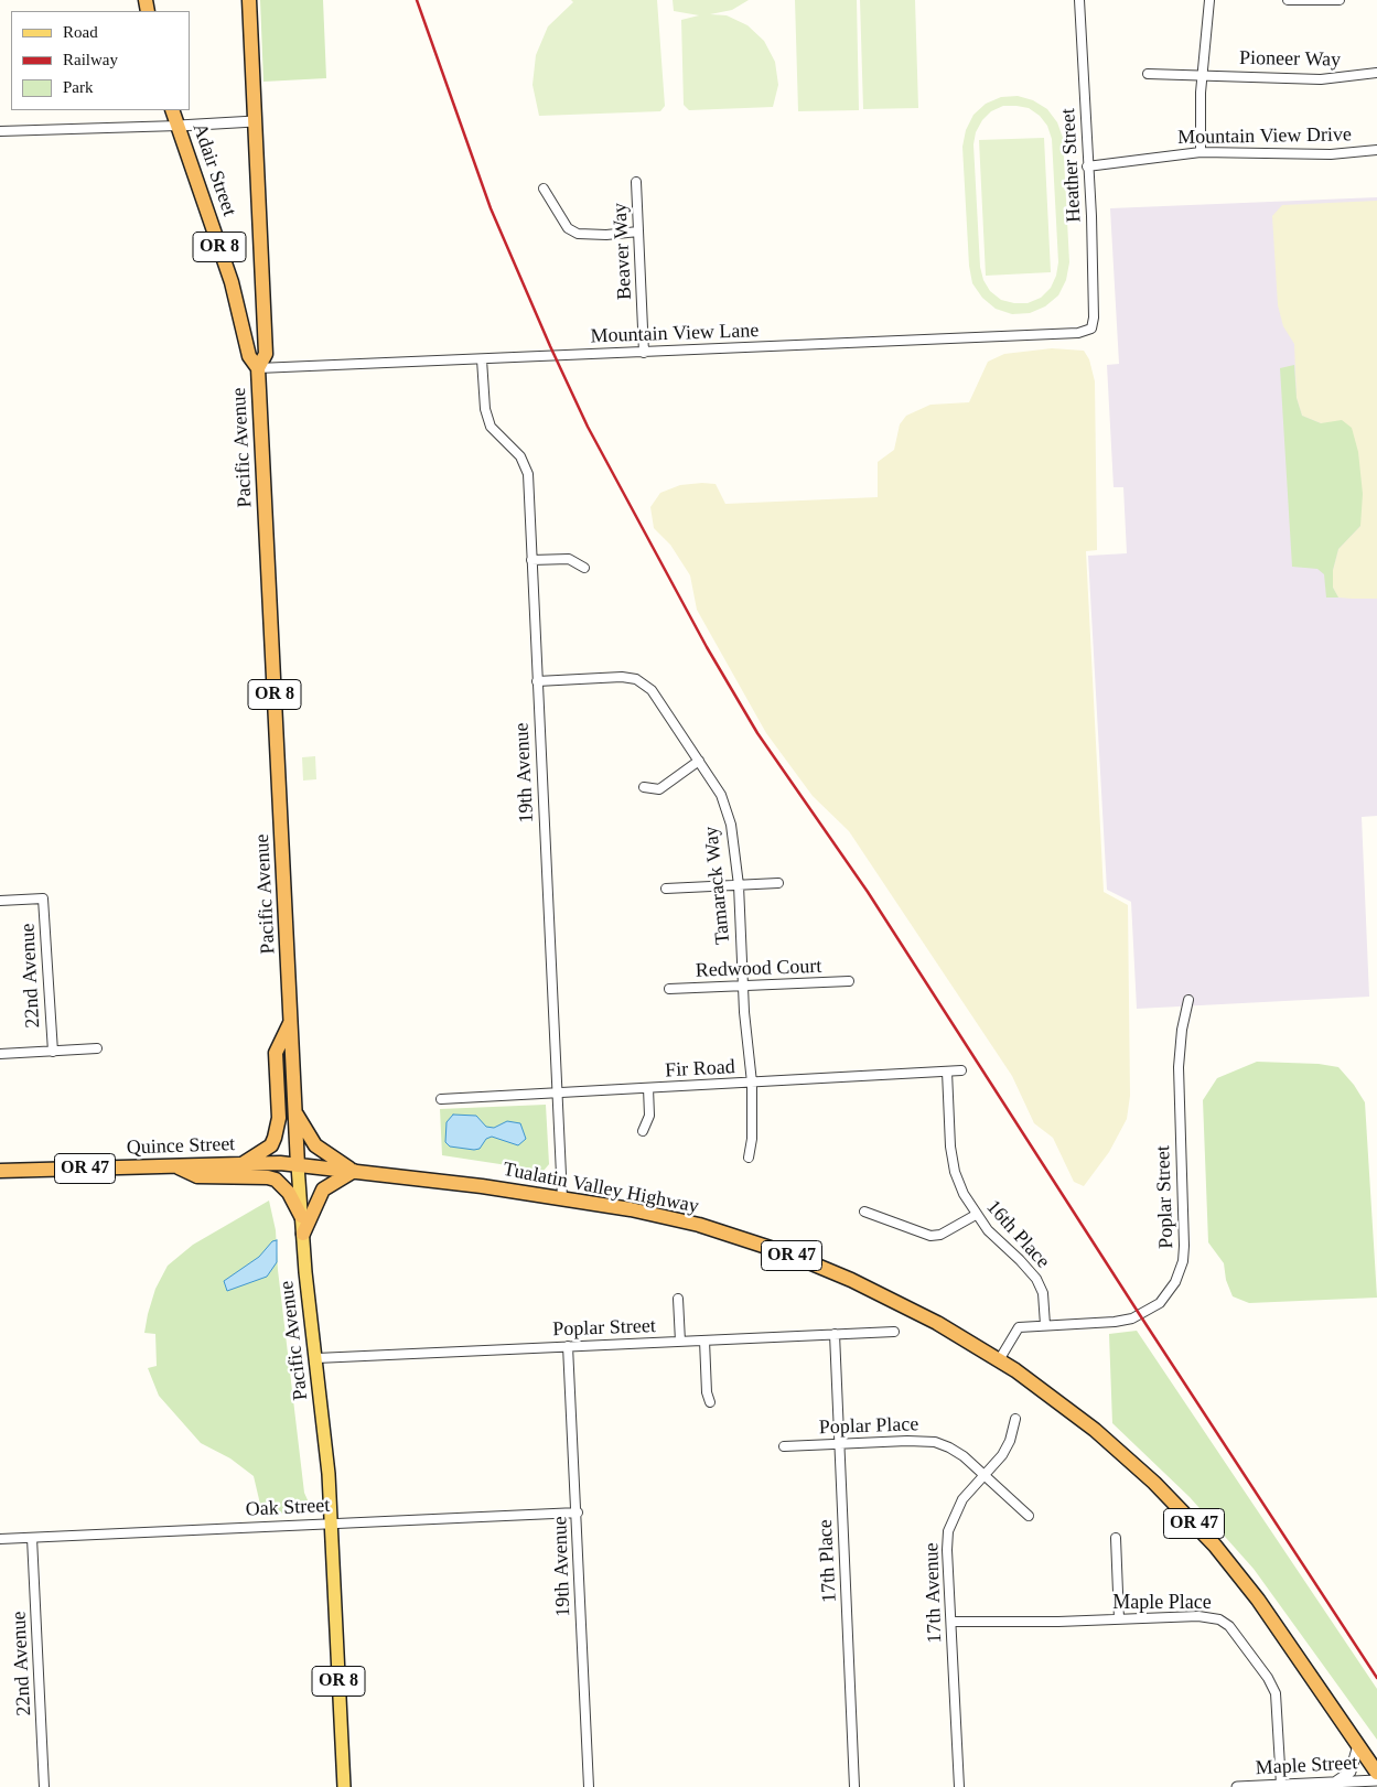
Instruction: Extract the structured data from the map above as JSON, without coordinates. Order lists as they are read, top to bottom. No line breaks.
{"streets":{"highway":["Adair Street","OR 8","Pacific Avenue","Quince Street","OR 47","Tualatin Valley Highway"],"street":["Pioneer Way","Mountain View Drive","Heather Street","Beaver Way","Mountain View Lane","19th Avenue","Tamarack Way","Redwood Court","22nd Avenue","Fir Road","Poplar Street","16th Place","Poplar Place","Oak Street","17th Place","17th Avenue","Maple Place","Maple Street"]},"crossings":[["Mountain View Drive","Heather Street"],["Heather Street","Mountain View Lane"],["Adair Street","Mountain View Lane"],["Adair Street","Pacific Avenue"],["Beaver Way","Mountain View Lane"],["Mountain View Lane","Pacific Avenue"],["Mountain View Lane","19th Avenue"],["Pacific Avenue","Quince Street"],["Pacific Avenue","Tualatin Valley Highway"],["Pacific Avenue","Poplar Street"],["Pacific Avenue","Oak Street"],["19th Avenue","Tamarack Way"],["19th Avenue","Fir Road"],["19th Avenue","Tualatin Valley Highway"],["19th Avenue","Poplar Street"],["19th Avenue","Oak Street"],["Tamarack Way","Redwood Court"],["Tamarack Way","Fir Road"],["22nd Avenue","Oak Street"],["Fir Road","16th Place"],["Quince Street","Tualatin Valley Highway"],["Tualatin Valley Highway","Poplar Street"],["Poplar Street","16th Place"],["Poplar Street","17th Place"],["Poplar Place","17th Place"],["Poplar Place","17th Avenue"],["17th Avenue","Maple Place"],["Maple Place","Maple Street"]],"legend":["Road","Railway","Park"]}
